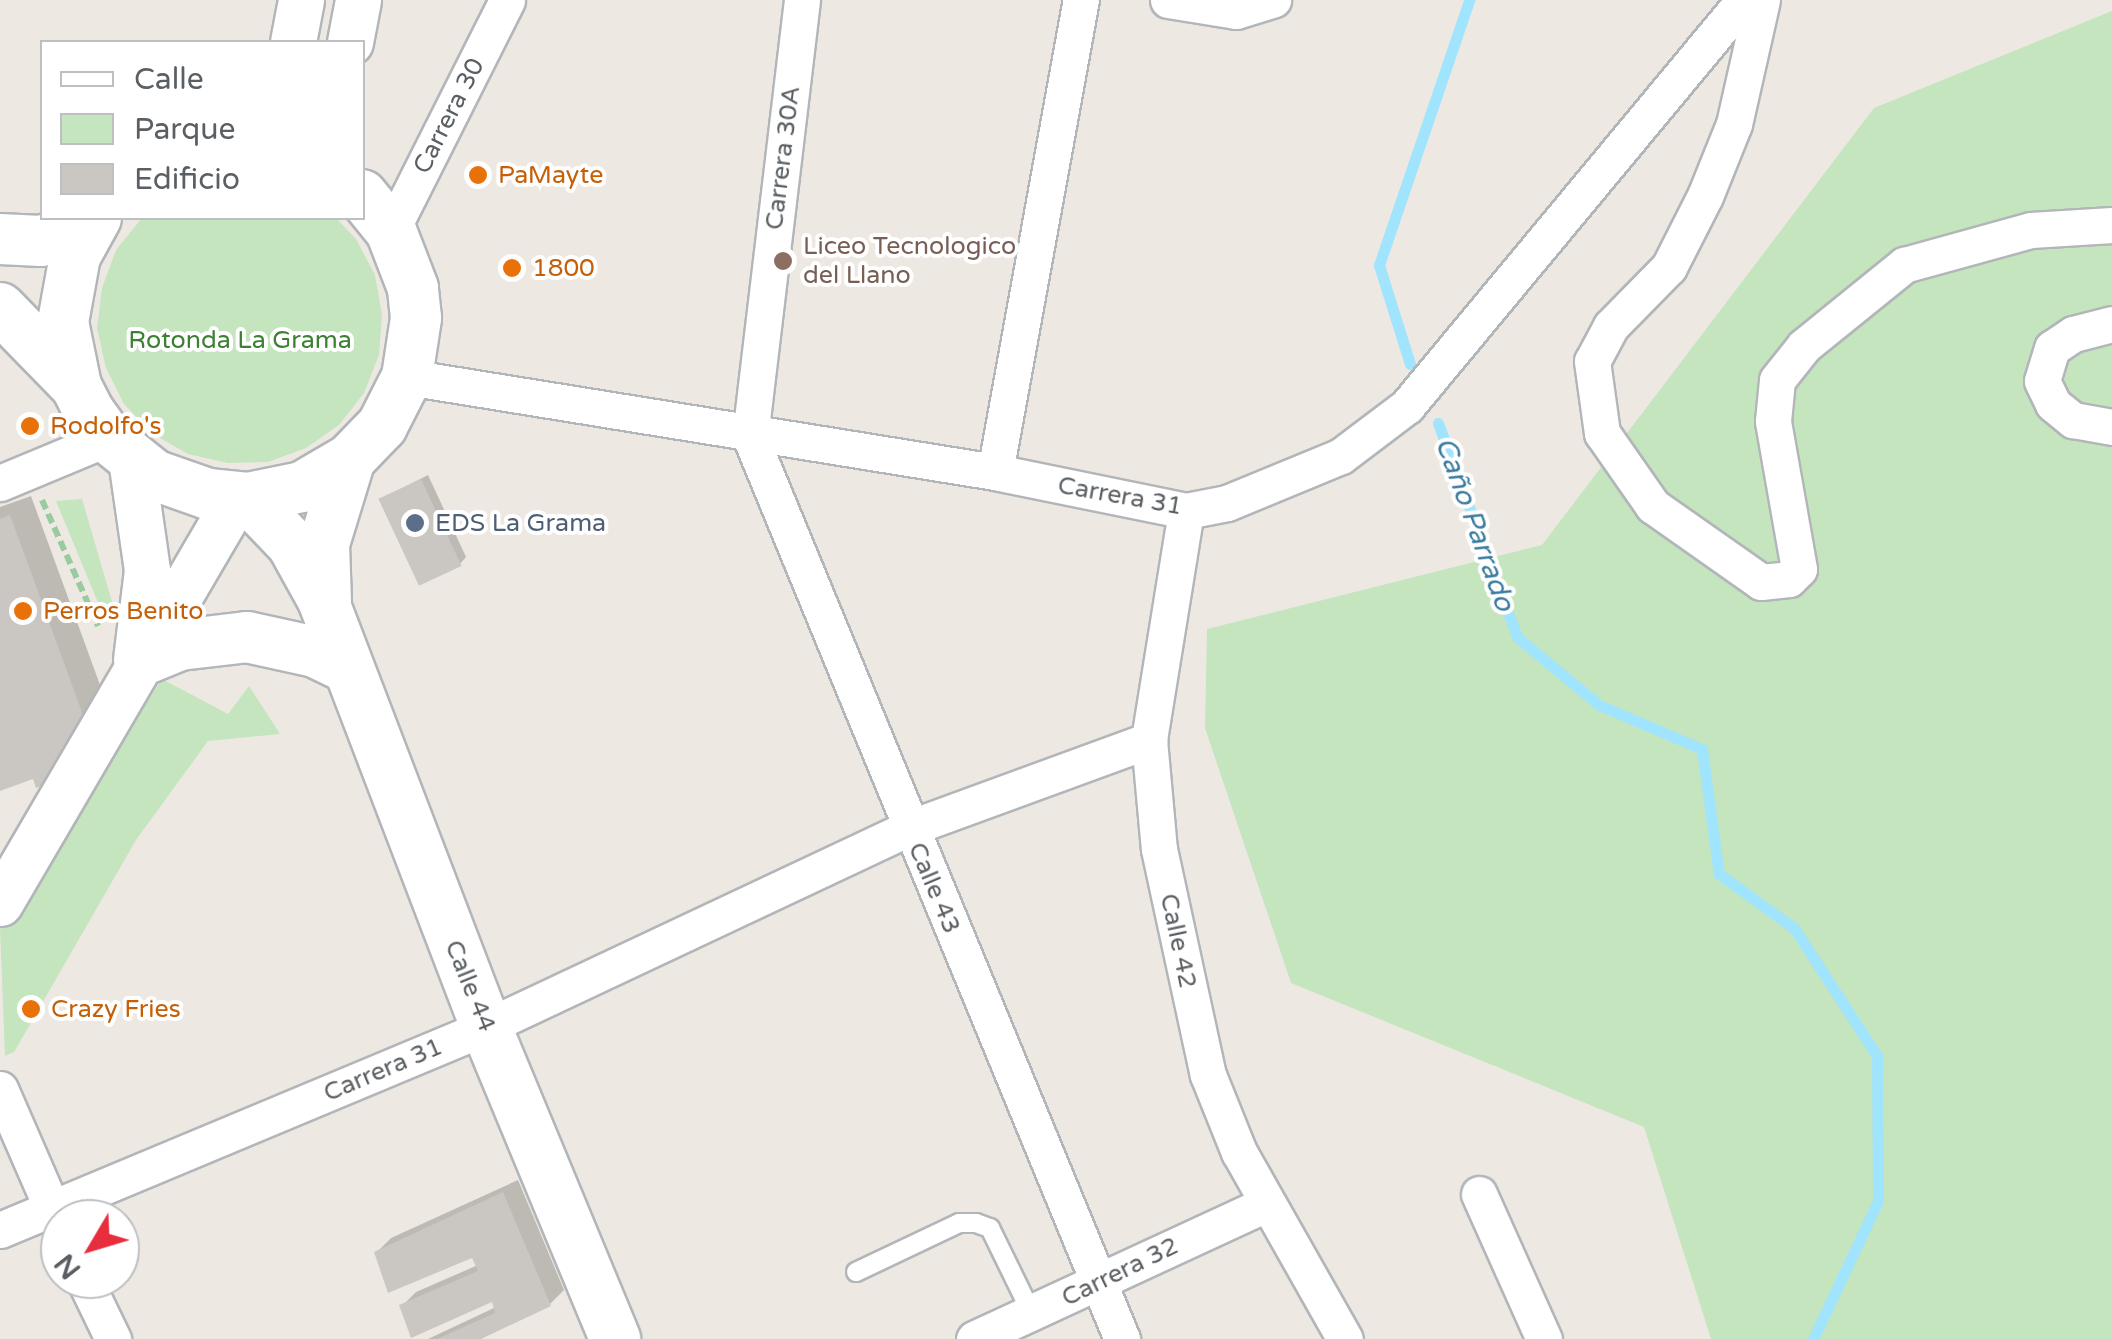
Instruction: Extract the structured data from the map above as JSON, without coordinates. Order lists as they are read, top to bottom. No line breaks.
{"streets":{"main road":["Calle 44"],"street":["Carrera 30","Carrera 30A","Carrera 31","Calle 43","Calle 42","Carrera 32"]},"crossings":[["Carrera 30A","Carrera 31"],["Carrera 30A","Calle 43"],["Carrera 31","Calle 43"],["Carrera 31","Calle 42"],["Carrera 31","Calle 44"],["Calle 43","Carrera 32"],["Calle 42","Carrera 32"]],"water":["Caño Parrado"],"parks":["Rotonda La Grama"],"places":["PaMayte","Liceo Tecnologico del Llano","1800","Rodolfo's","EDS La Grama","Perros Benito","Crazy Fries"],"legend":["Calle","Parque","Edificio"],"north":"bottom left"}
